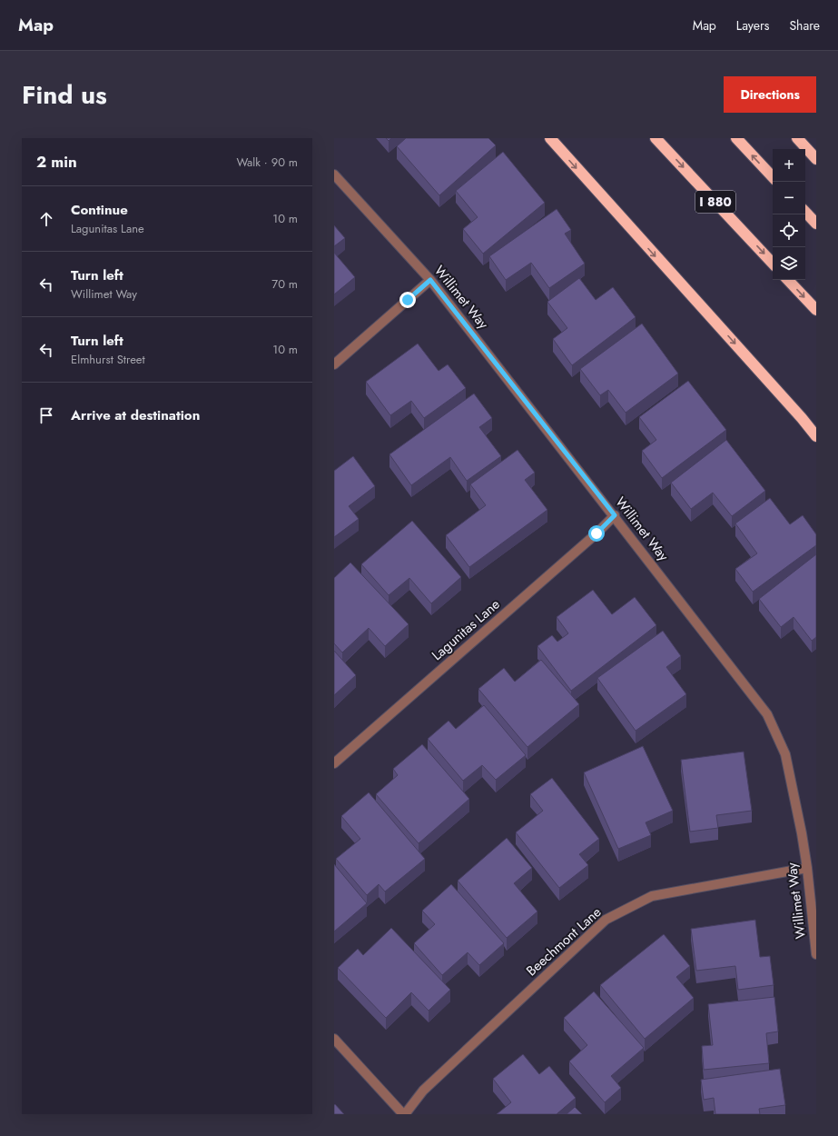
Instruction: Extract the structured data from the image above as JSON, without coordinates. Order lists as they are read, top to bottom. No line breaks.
{"streets":{"highway":["I 880"],"street":["Willimet Way","Lagunitas Lane","Beechmont Lane"]},"crossings":[["Willimet Way","Lagunitas Lane"],["Willimet Way","Beechmont Lane"]],"page":{"header":"Map","nav":["Map","Layers","Share"],"title":"Find us","buttons":"Directions","heading":["2 min","Walk · 90 m"],"map_buttons":["+","−"],"list":[["Continue","Lagunitas Lane","10 m"],["Turn left","Willimet Way","70 m"],["Turn left","Elmhurst Street","10 m"],"Arrive at destination"]}}
